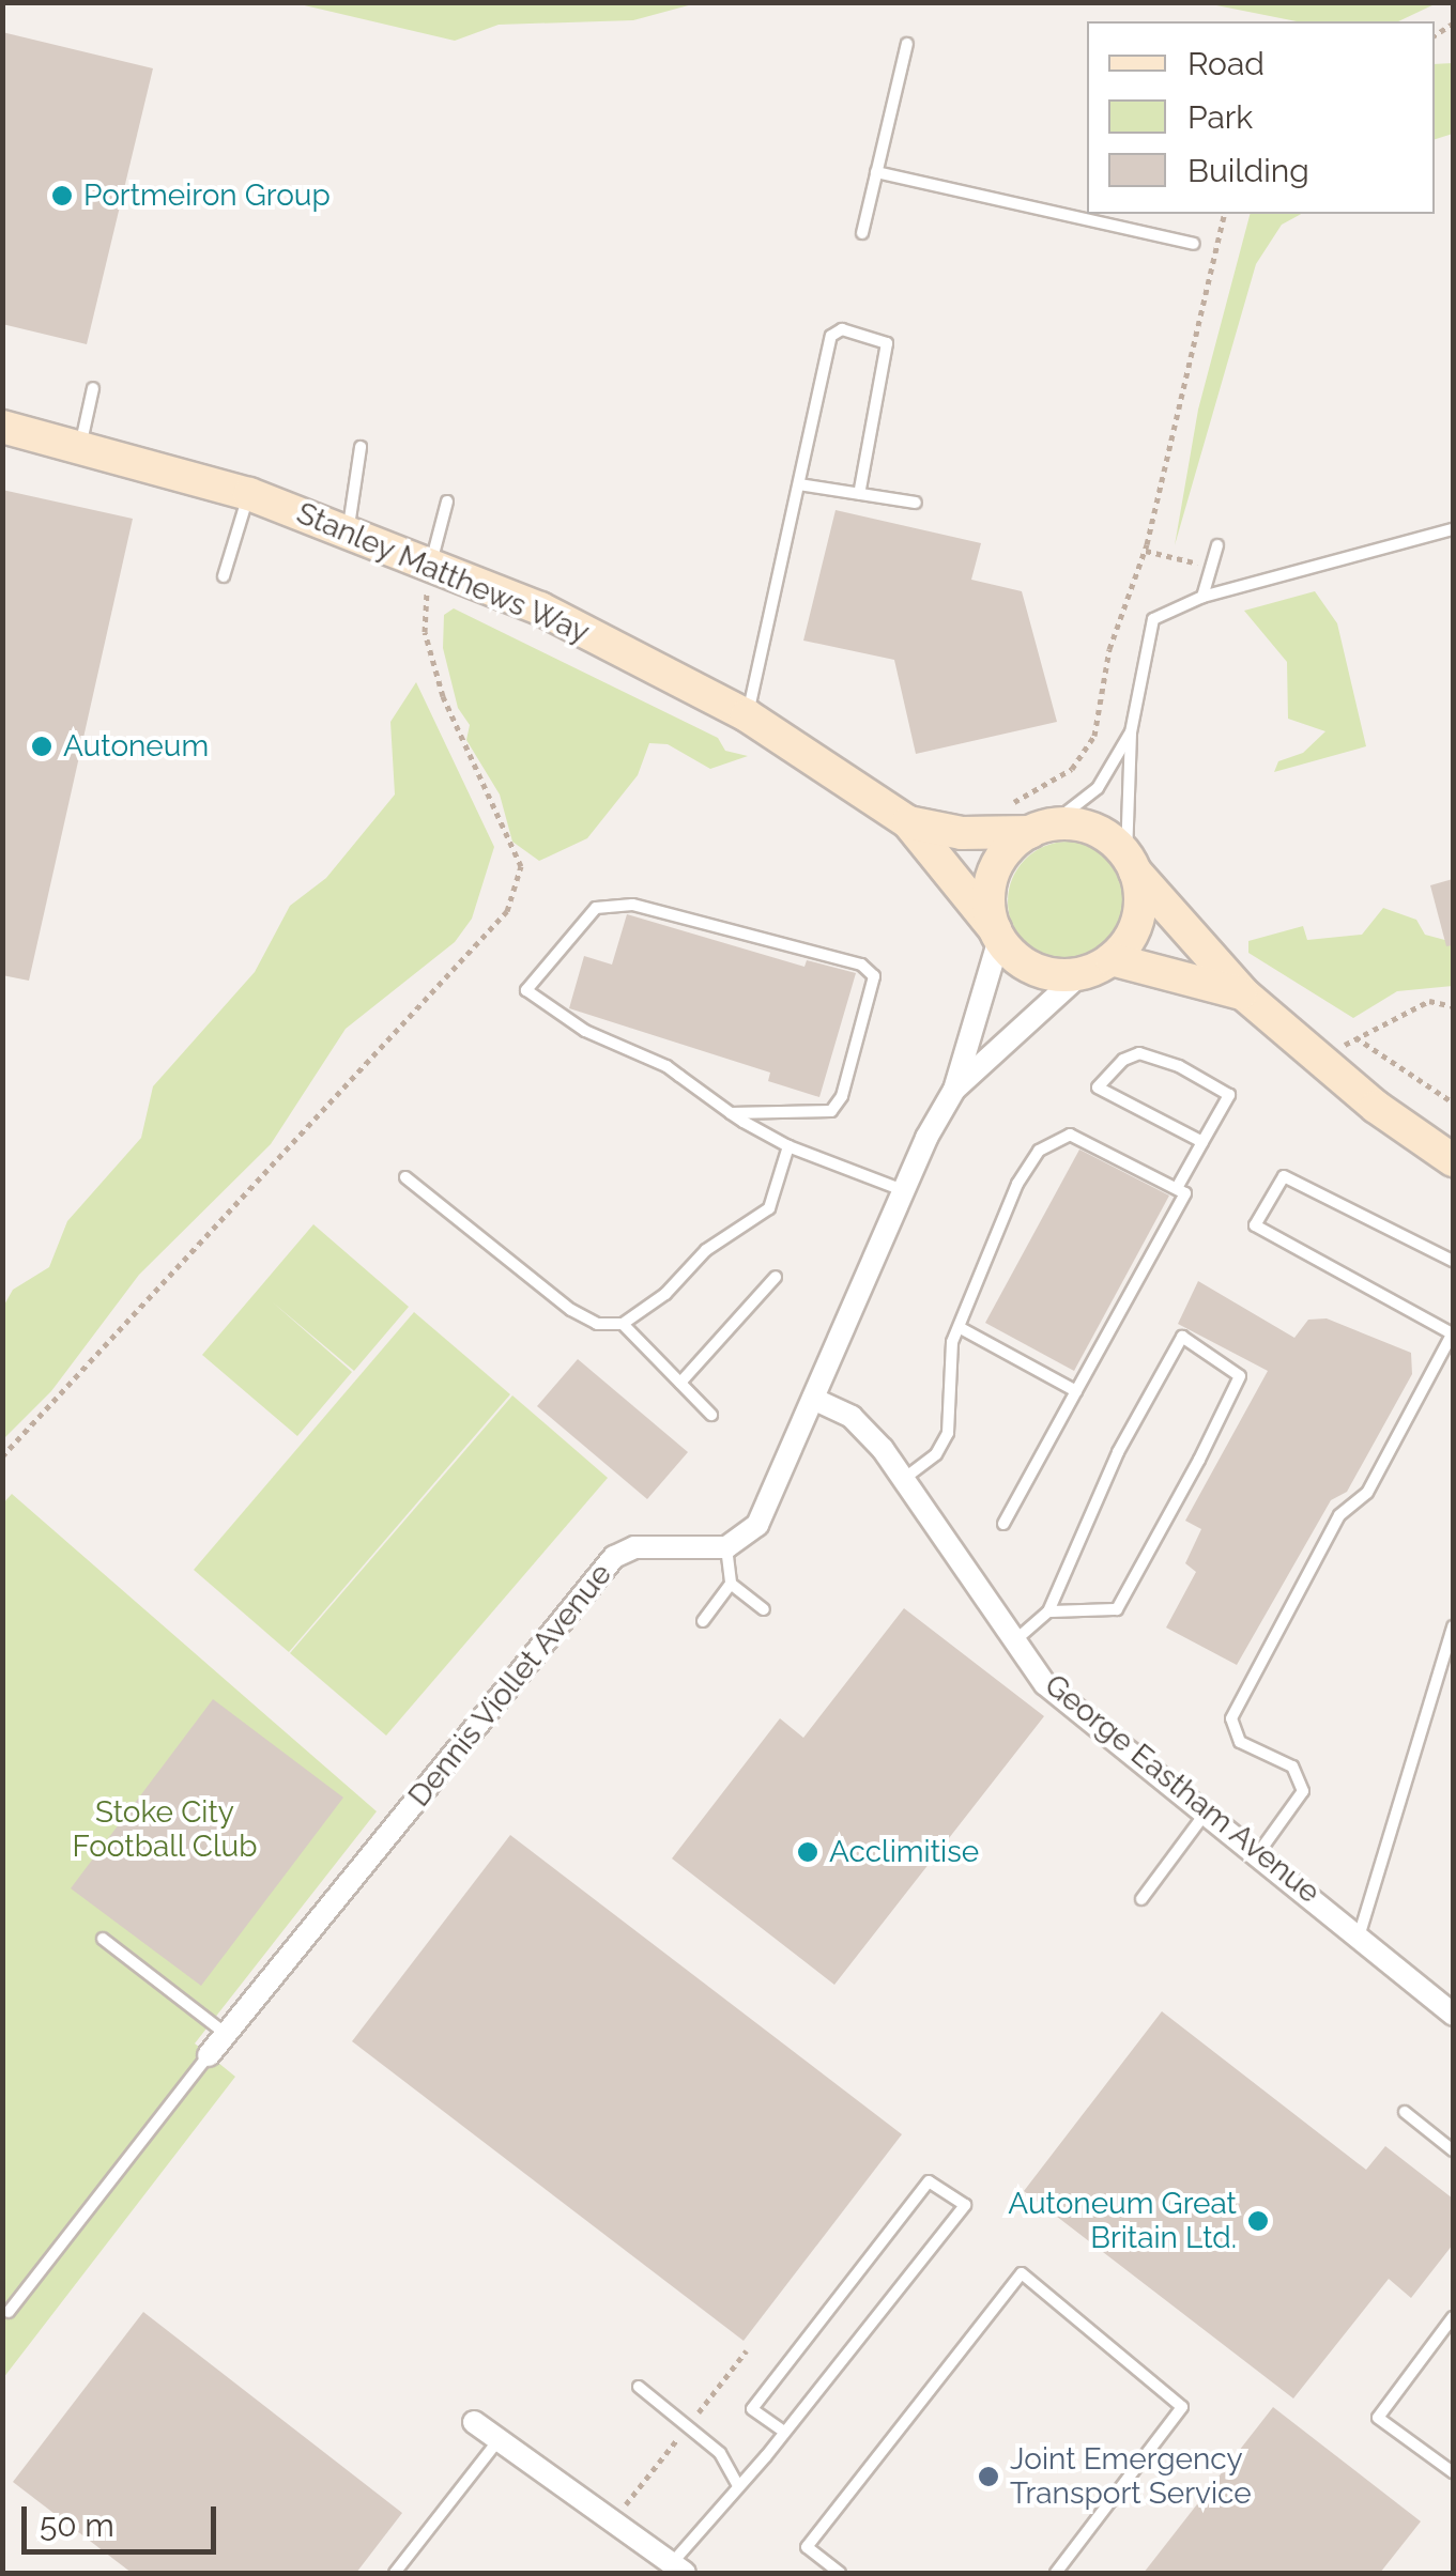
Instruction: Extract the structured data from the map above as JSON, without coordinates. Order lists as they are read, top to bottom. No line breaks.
{"streets":{"main road":["Stanley Matthews Way"],"street":["Dennis Viollet Avenue","George Eastham Avenue"]},"parks":["Stoke City Football Club"],"places":["Portmeiron Group","Autoneum","Acclimitise","Autoneum Great Britain Ltd.","Joint Emergency Transport Service"],"legend":["Road","Park","Building"],"scale_bar":"50 m"}
